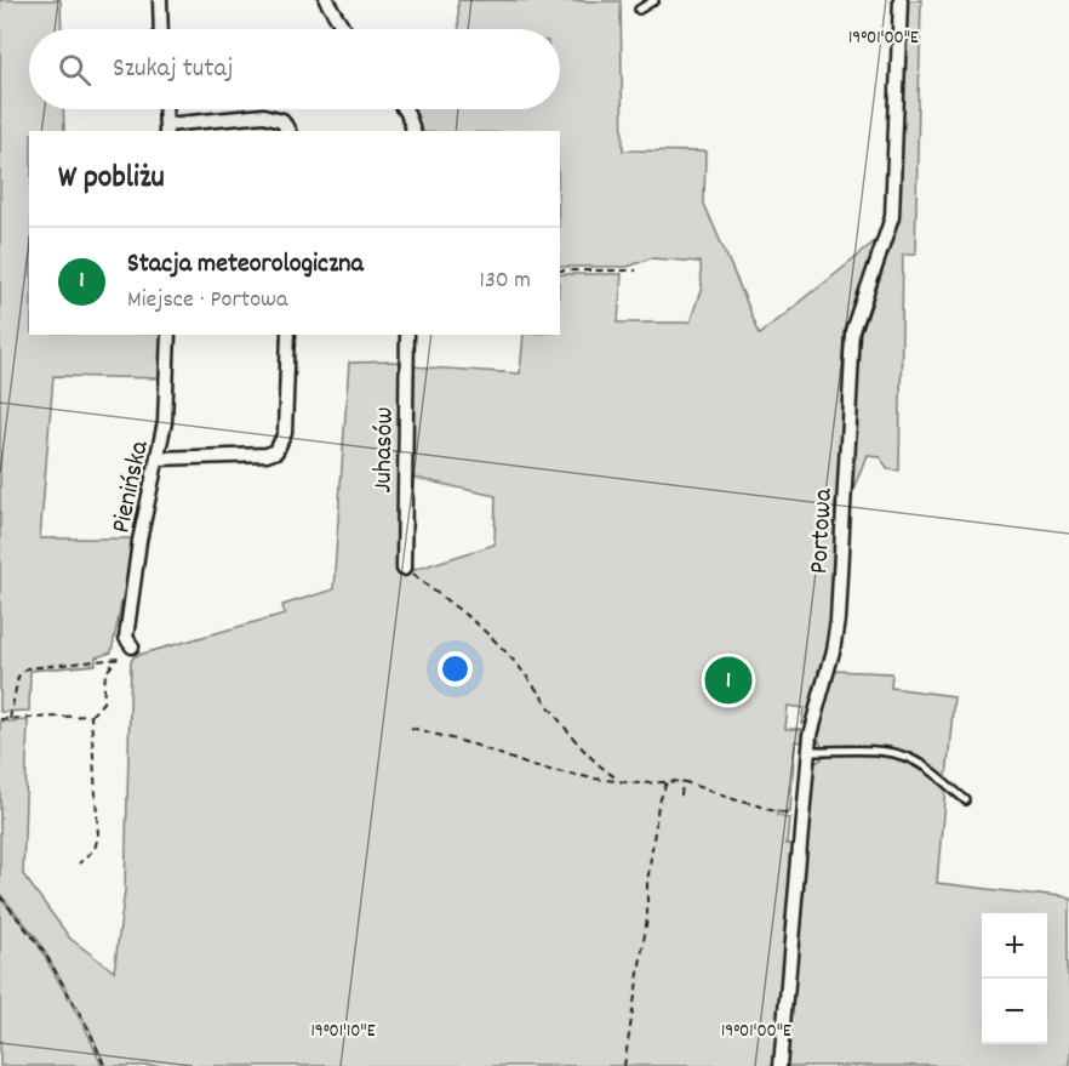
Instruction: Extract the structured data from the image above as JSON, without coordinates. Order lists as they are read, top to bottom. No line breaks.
{"streets":{"street":["Juhasów","Pienińska","Portowa"]},"page":{"search":"Szukaj tutaj","heading":"W pobliżu","list":[{"mark":"1","name":"Stacja meteorologiczna","note":"Miejsce · Portowa","value":"130 m"}],"pins":"1","map_buttons":["+","−"]},"coordinates":["19°01'00\"E","19°01'10\"E"]}
